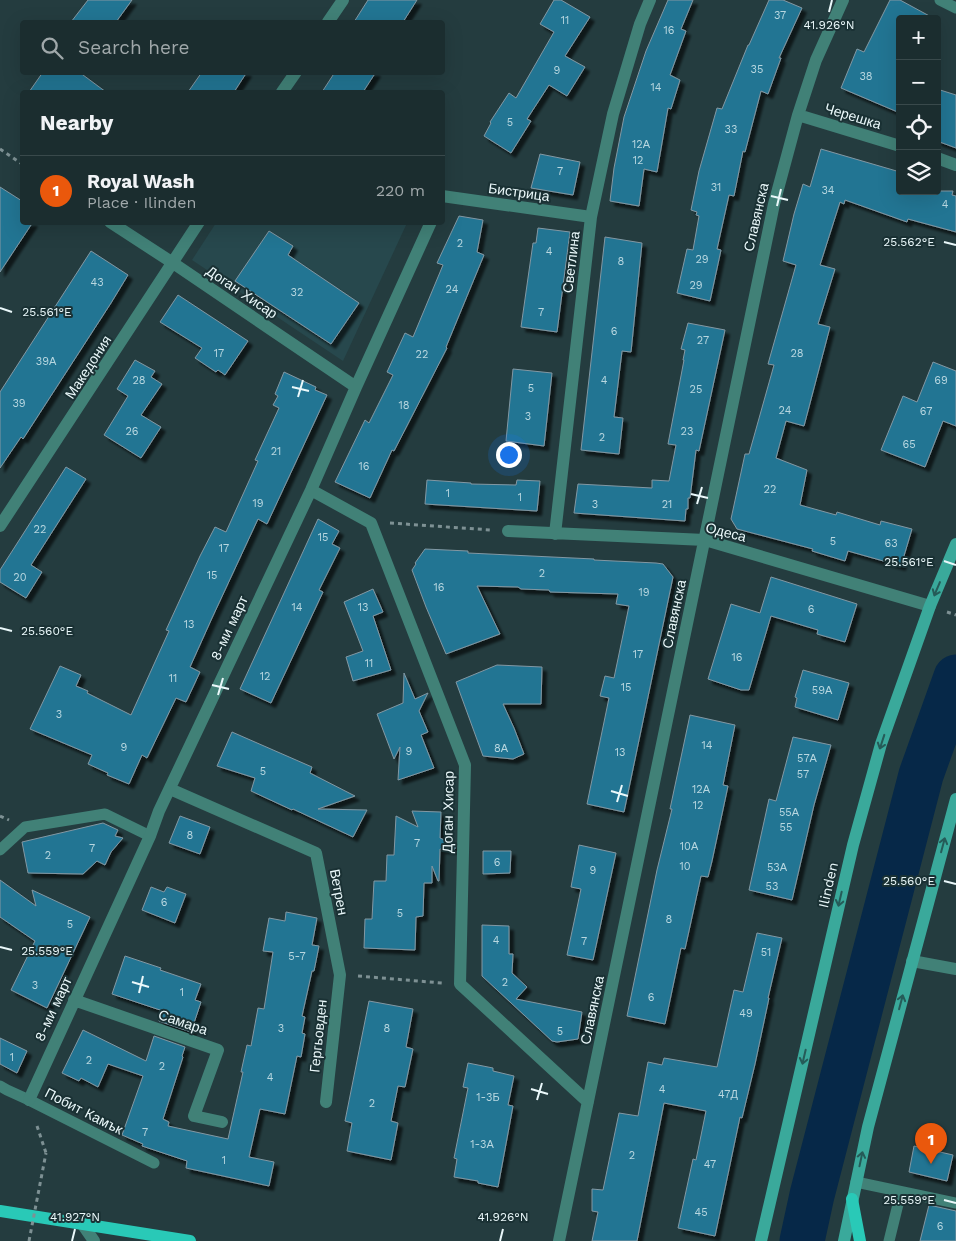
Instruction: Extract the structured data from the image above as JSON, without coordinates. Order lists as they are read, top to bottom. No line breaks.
{"streets":{"main road":["Ilinden"],"street":["Черешка","Бистрица","Славянска","Светлина","Доган Хисар","Македония","Одеса","8-ми март","Ветрен","Самара","Гергьовден"],"lane":["Побит Камък"]},"crossings":[["Черешка","Славянска"],["Бистрица","Светлина"],["Славянска","Одеса"],["Светлина","Одеса"],["Доган Хисар","Македония"],["Доган Хисар","8-ми март"],["Одеса","Ilinden"],["8-ми март","Ветрен"],["8-ми март","Самара"],["8-ми март","Побит Камък"],["Ветрен","Гергьовден"]],"house_numbers":["37","11","16","35","9","38","14","5","33","12А","12","7","31","34","4","2","4","29","8","43","29","24","32","7","6","27","17","28","22","39А","28","4","69","5","25","39","18","24","67","3","26","23","2","65","21","16","22","1","1","19","3","21","22","15","5","63","17","2","15","20","16","19","14","13","6","13","17","16","11","12","11","15","59А","3","14","9","8А","9","13","57А","5","57","12А","12","55А","55","8","7","10А","7","2","6","10","53А","9","53","6","5","8","5","4","7","51","5-7","2","3","1","6","49","3","8","5","1","2","2","4","4","47Д","1-3Б","2","7","1-3А","2","1","47","45","6"],"page":{"map_buttons":["+","−"],"search":"Search here","heading":"Nearby","list":[{"mark":"1","name":"Royal Wash","note":"Place · Ilinden","value":"220 m"}],"pins":"1"},"coordinates":["41.926°N","25.562°E","25.561°E","25.560°E","25.559°E","41.927°N"]}
